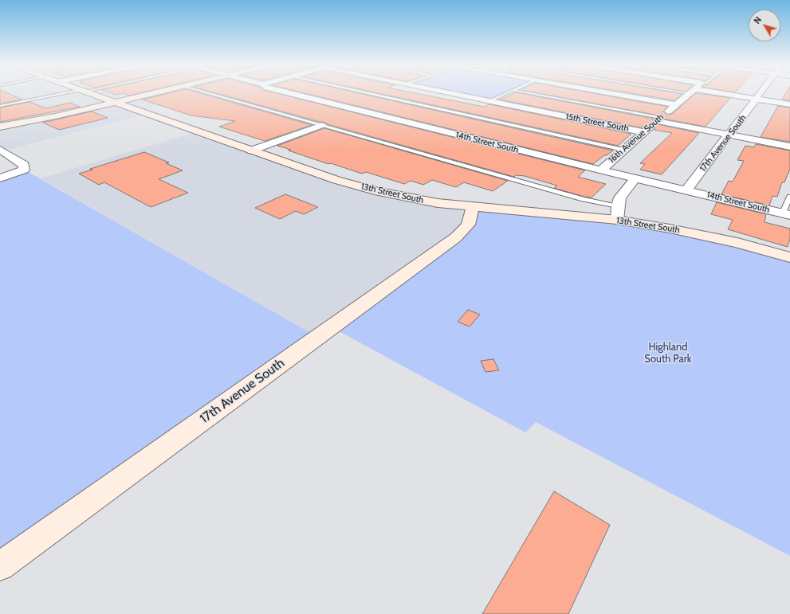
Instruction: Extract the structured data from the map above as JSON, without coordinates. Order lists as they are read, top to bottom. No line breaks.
{"streets":{"street":["15th Street South","16th Avenue South","14th Street South","17th Avenue South","13th Street South"]},"crossings":[["15th Street South","16th Avenue South"],["16th Avenue South","14th Street South"],["14th Street South","17th Avenue South"],["17th Avenue South","13th Street South"]],"parks":["Highland South Park"],"north":"top left"}
